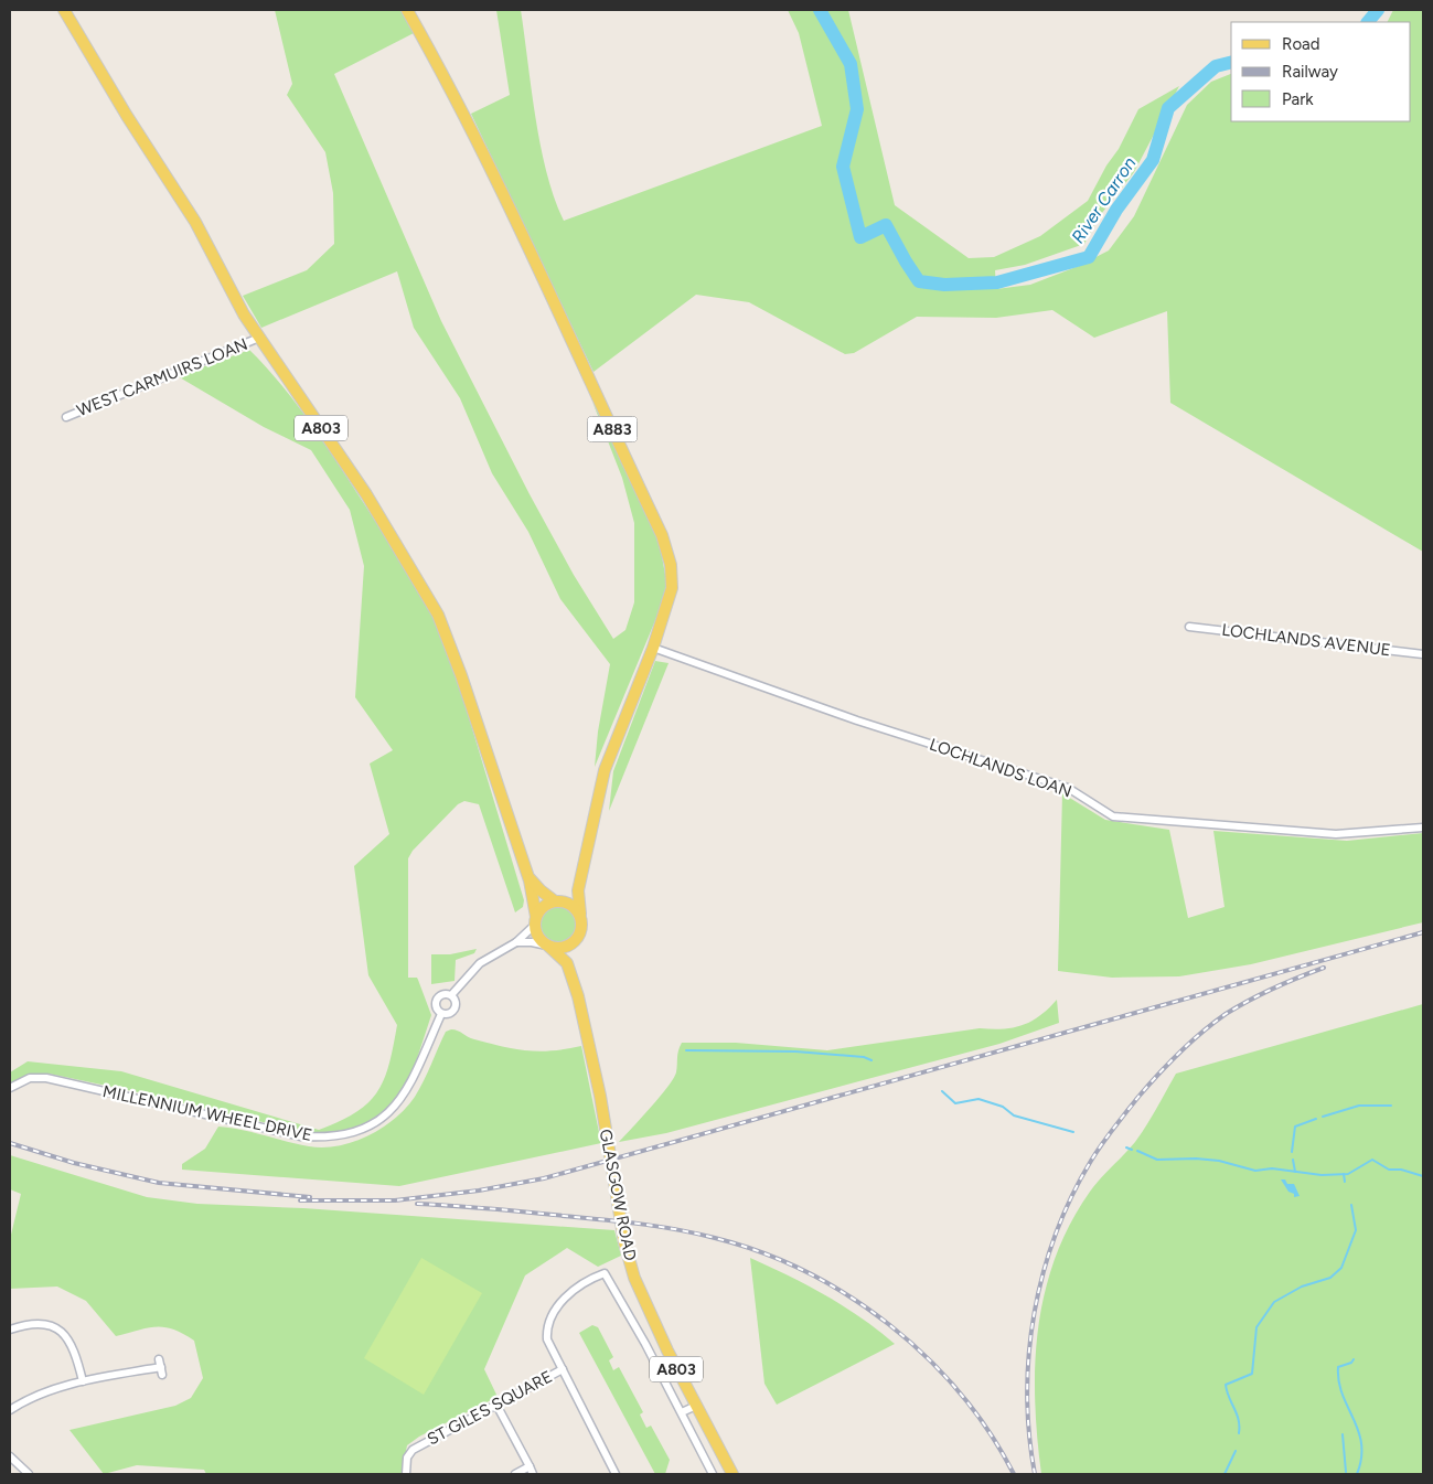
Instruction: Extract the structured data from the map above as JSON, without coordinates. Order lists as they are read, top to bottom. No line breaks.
{"streets":{"main road":["A803","A883","GLASGOW ROAD"],"street":["WEST CARMUIRS LOAN","LOCHLANDS AVENUE","LOCHLANDS LOAN","MILLENNIUM WHEEL DRIVE","ST GILES SQUARE"]},"crossings":[["WEST CARMUIRS LOAN","A803"],["A803","GLASGOW ROAD"],["A883","LOCHLANDS LOAN"],["GLASGOW ROAD","ST GILES SQUARE"]],"water":["River Carron"],"legend":["Road","Railway","Park"]}
